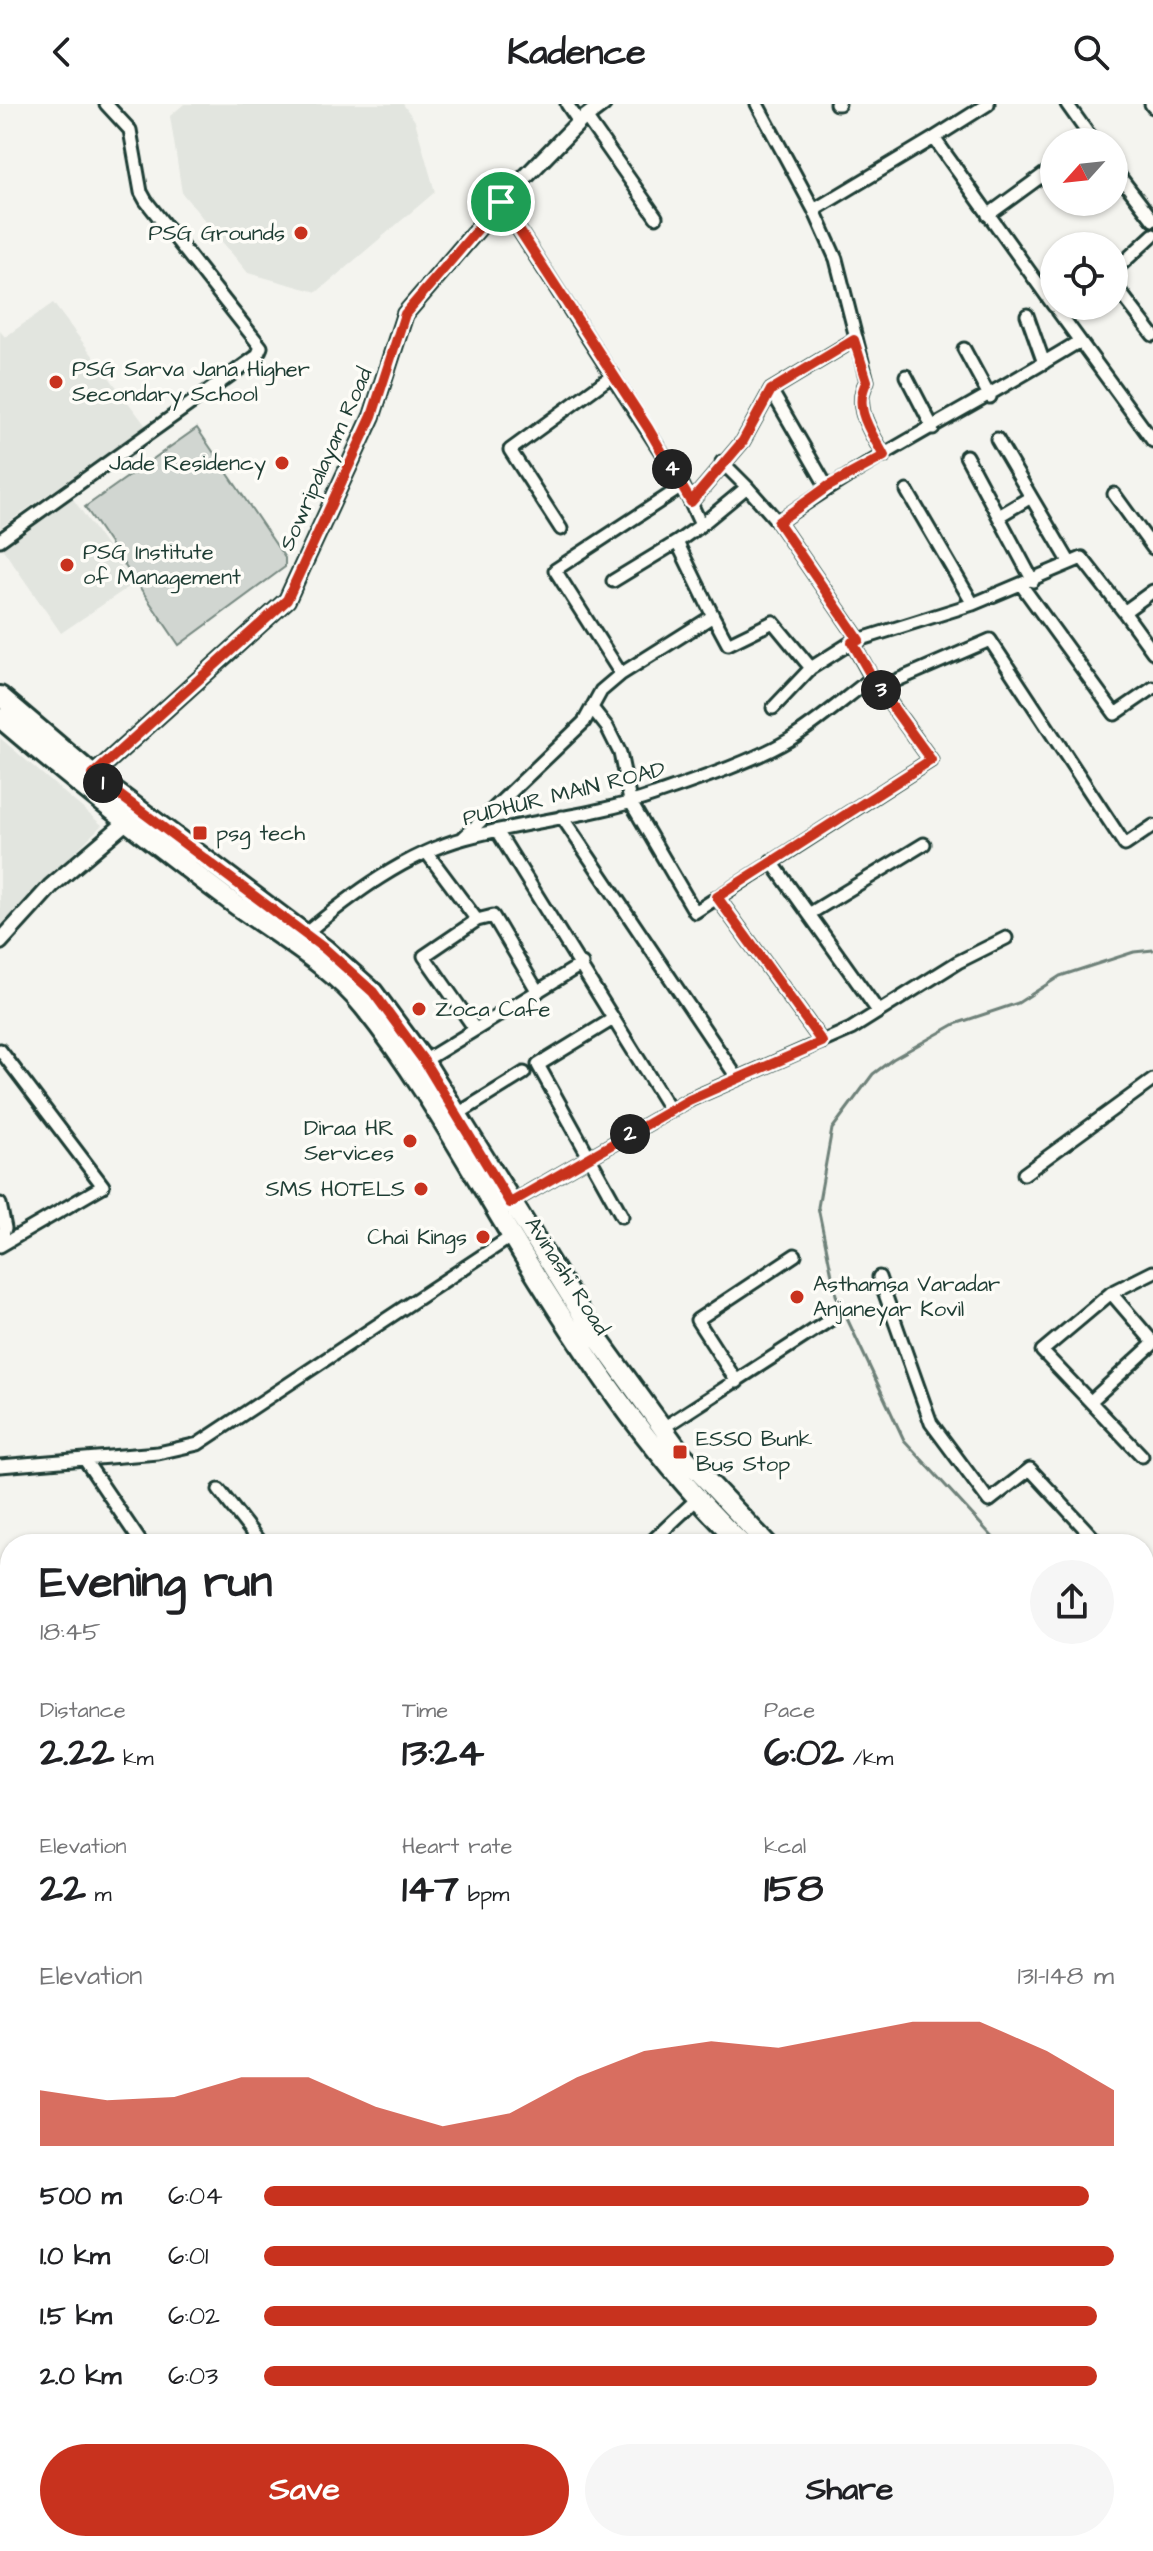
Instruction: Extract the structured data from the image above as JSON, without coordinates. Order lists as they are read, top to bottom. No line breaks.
{"streets":{"main road":["Avinashi Road"],"street":["Sowripalayam Road","PUDHUR MAIN ROAD"]},"crossings":[["Sowripalayam Road","Avinashi Road"],["PUDHUR MAIN ROAD","Avinashi Road"]],"places":{"other":["PSG Grounds","PSG Sarva Jana Higher Secondary School","Jade Residency","PSG Institute of Management","Zoca Cafe","Diraa HR Services","SMS HOTELS","Chai Kings","Asthamsa Varadar Anjaneyar Kovil"],"transit":["psg tech","ESSO Bunk Bus Stop"]},"north":"bottom left","page":{"header":"Kadence","pins":["4","3","1","2"],"heading":["Evening run","18:45"],"stats":[["Distance","2.22 km"],["Time","13:24"],["Pace","6:02 /km"],["Elevation","22 m"],["Heart rate","147 bpm"],["kcal","158"]],"chart":["Elevation","131–148 m"],"list":[{"name":"500 m","note":"6:04"},{"name":"1.0 km","note":"6:01"},{"name":"1.5 km","note":"6:02"},{"name":"2.0 km","note":"6:03"}],"buttons":["Save","Share"]}}
